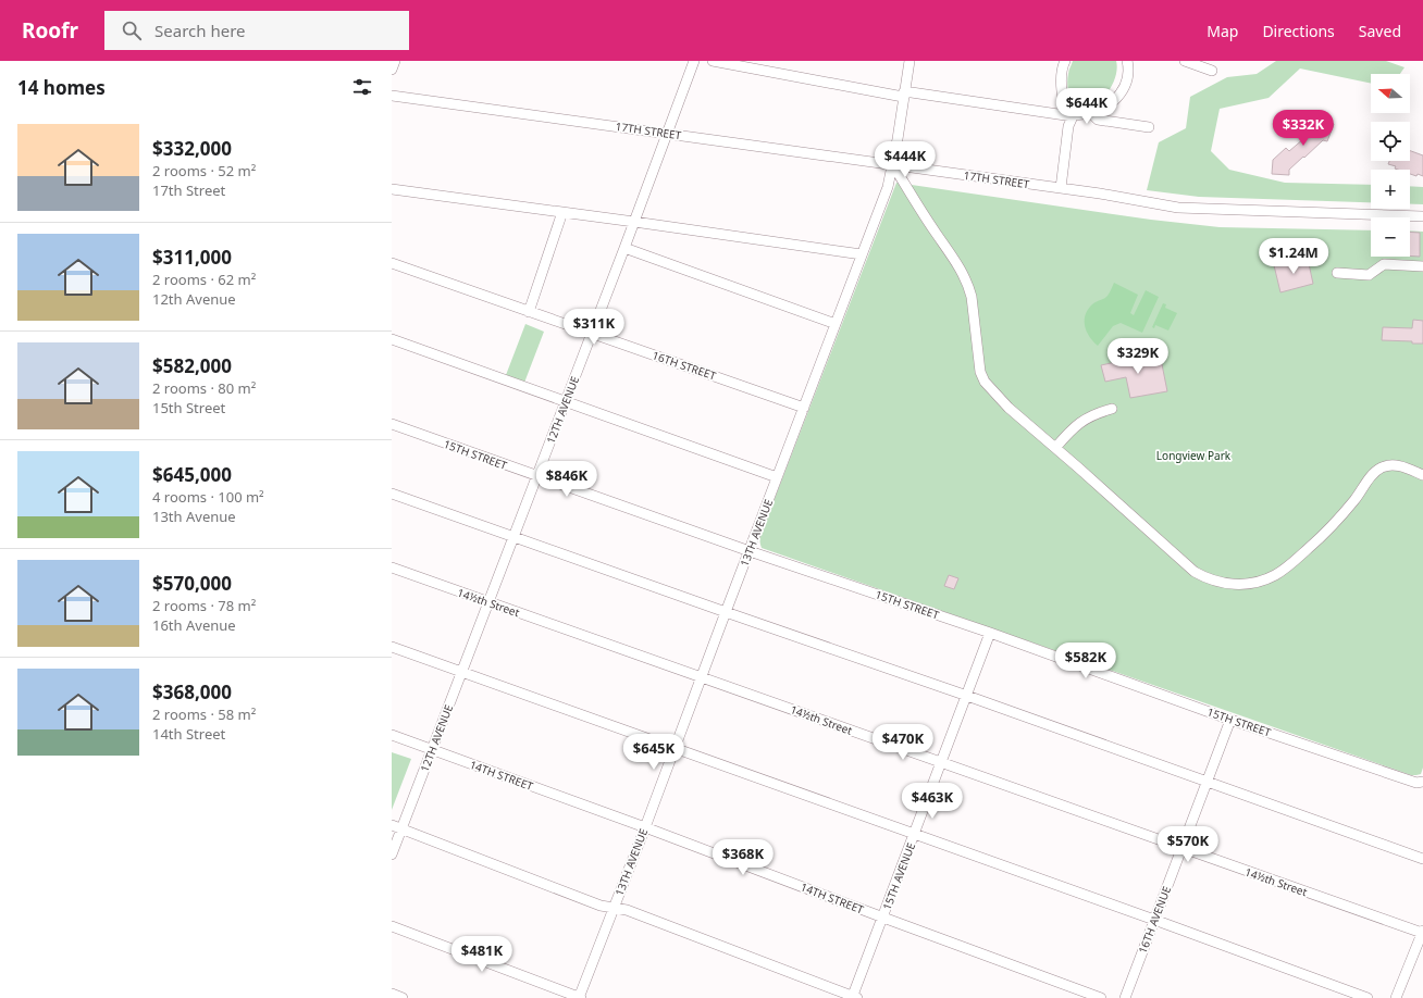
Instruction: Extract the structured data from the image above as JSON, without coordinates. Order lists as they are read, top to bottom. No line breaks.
{"streets":{"street":["17TH STREET","16TH STREET","12TH AVENUE","15TH STREET","13TH AVENUE","14½th Street","14TH STREET","15TH AVENUE","16TH AVENUE"]},"crossings":[["17TH STREET","12TH AVENUE"],["17TH STREET","13TH AVENUE"],["16TH STREET","12TH AVENUE"],["16TH STREET","13TH AVENUE"],["12TH AVENUE","15TH STREET"],["12TH AVENUE","14½th Street"],["12TH AVENUE","14TH STREET"],["15TH STREET","13TH AVENUE"],["15TH STREET","15TH AVENUE"],["15TH STREET","16TH AVENUE"],["13TH AVENUE","14½th Street"],["13TH AVENUE","14TH STREET"],["14½th Street","15TH AVENUE"],["14½th Street","16TH AVENUE"],["14TH STREET","15TH AVENUE"]],"parks":["Longview Park"],"north":"left","page":{"header":"Roofr","search":"Search here","nav":["Map","Directions","Saved"],"heading":"14 homes","map_buttons":["+","−"],"price":["$644K","$332K","$444K","$1.24M","$311K","$329K","$846K","$582K","$470K","$645K","$463K","$570K","$368K","$481K"],"list":[{"name":"$332,000","note":"2 rooms · 52 m² · 17th Street"},{"name":"$311,000","note":"2 rooms · 62 m² · 12th Avenue"},{"name":"$582,000","note":"2 rooms · 80 m² · 15th Street"},{"name":"$645,000","note":"4 rooms · 100 m² · 13th Avenue"},{"name":"$570,000","note":"2 rooms · 78 m² · 16th Avenue"},{"name":"$368,000","note":"2 rooms · 58 m² · 14th Street"}]}}
